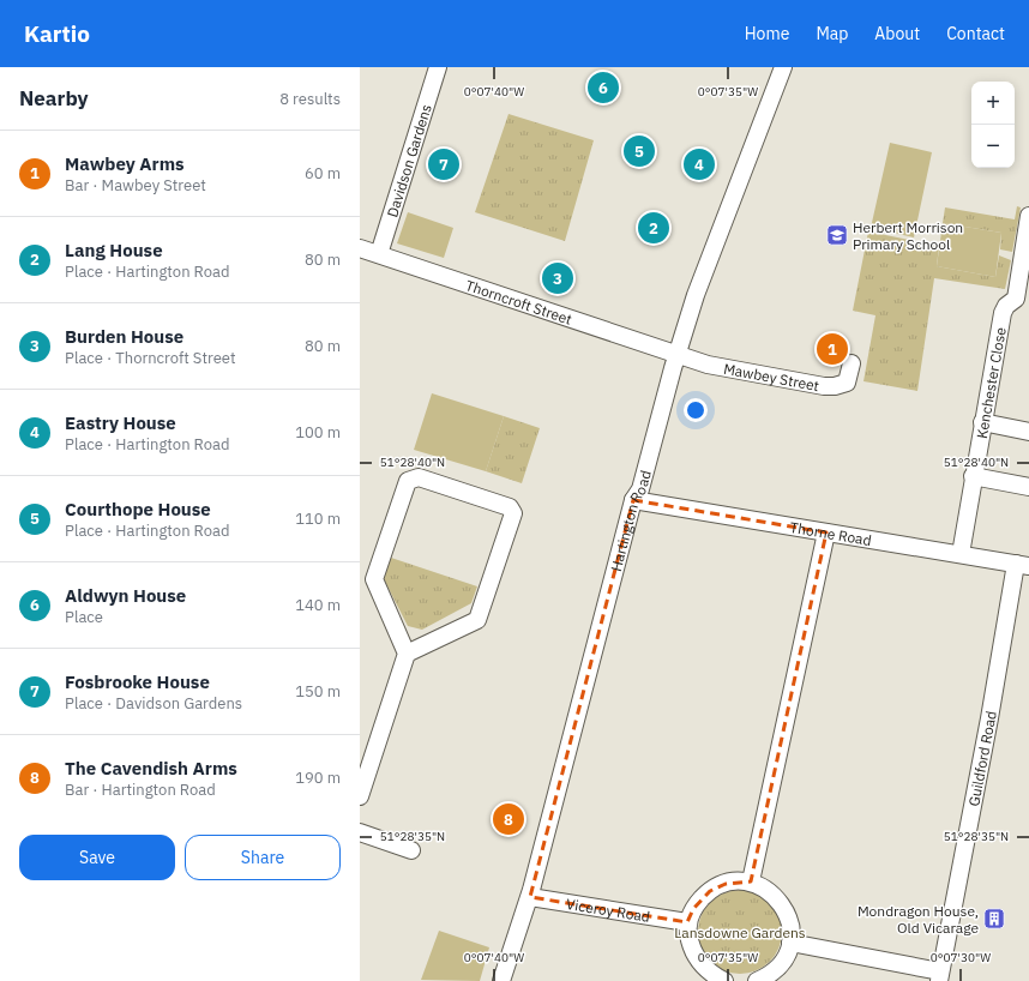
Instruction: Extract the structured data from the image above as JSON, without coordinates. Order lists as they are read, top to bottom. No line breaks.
{"streets":{"street":["Davidson Gardens","Thorncroft Street","Mawbey Street","Kenchester Close","Hartington Road","Thorne Road","Guildford Road","Viceroy Road"]},"crossings":[["Davidson Gardens","Thorncroft Street"],["Thorncroft Street","Mawbey Street"],["Thorncroft Street","Hartington Road"],["Mawbey Street","Hartington Road"],["Kenchester Close","Thorne Road"],["Hartington Road","Thorne Road"],["Hartington Road","Viceroy Road"],["Thorne Road","Guildford Road"]],"parks":["Lansdowne Gardens"],"places":{"school or university":["Herbert Morrison Primary School"],"building":["Mondragon House, Old Vicarage"]},"page":{"header":"Kartio","nav":["Home","Map","About","Contact"],"heading":["Nearby","8 results"],"pins":["6","5","4","7","2","3","1","8"],"map_buttons":["+","−"],"list":[{"mark":"1","name":"Mawbey Arms","note":"Bar · Mawbey Street","value":"60 m"},{"mark":"2","name":"Lang House","note":"Place · Hartington Road","value":"80 m"},{"mark":"3","name":"Burden House","note":"Place · Thorncroft Street","value":"80 m"},{"mark":"4","name":"Eastry House","note":"Place · Hartington Road","value":"100 m"},{"mark":"5","name":"Courthope House","note":"Place · Hartington Road","value":"110 m"},{"mark":"6","name":"Aldwyn House","note":"Place","value":"140 m"},{"mark":"7","name":"Fosbrooke House","note":"Place · Davidson Gardens","value":"150 m"},{"mark":"8","name":"The Cavendish Arms","note":"Bar · Hartington Road","value":"190 m"}],"buttons":["Save","Share"]},"coordinates":["0°07'40\"W","0°07'35\"W","51°28'40\"N","51°28'35\"N","0°07'30\"W"]}
